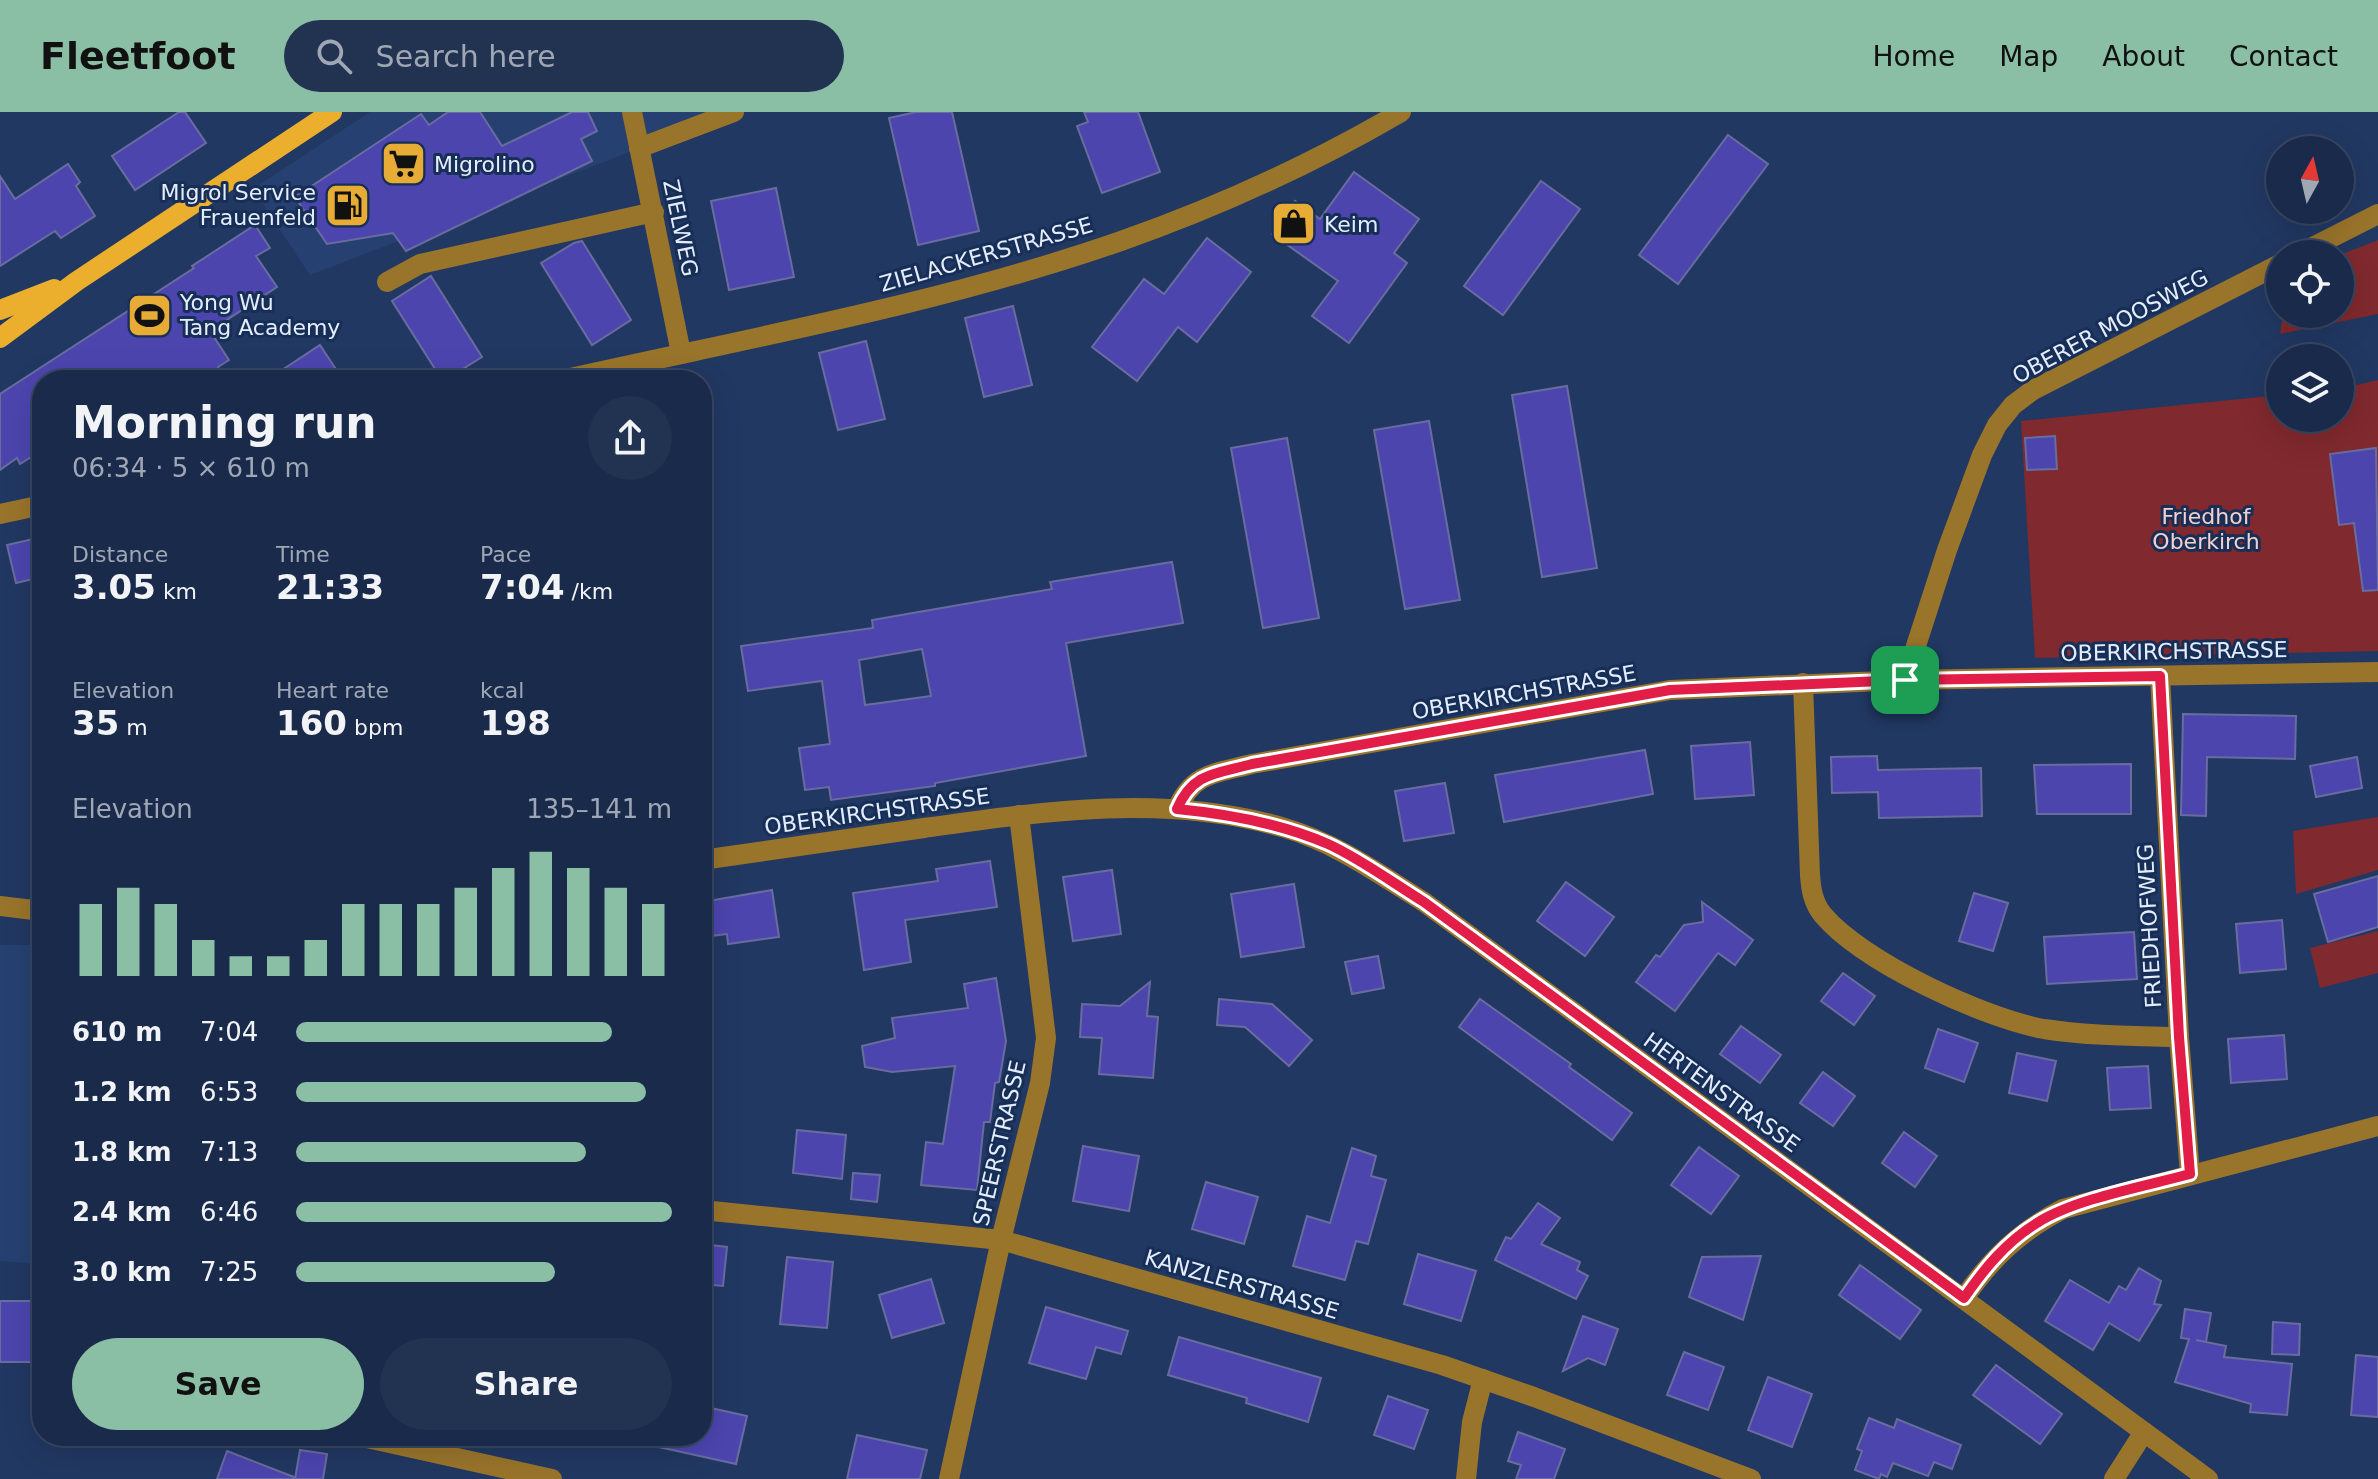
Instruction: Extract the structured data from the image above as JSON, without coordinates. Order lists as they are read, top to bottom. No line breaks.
{"streets":{"street":["ZIELWEG","ZIELACKERSTRASSE","OBERER MOOSWEG","OBERKIRCHSTRASSE","FRIEDHOFWEG","HERTENSTRASSE","SPEERSTRASSE","KANZLERSTRASSE"]},"crossings":[["ZIELWEG","ZIELACKERSTRASSE"],["OBERER MOOSWEG","OBERKIRCHSTRASSE"],["OBERKIRCHSTRASSE","FRIEDHOFWEG"],["OBERKIRCHSTRASSE","HERTENSTRASSE"],["OBERKIRCHSTRASSE","SPEERSTRASSE"],["SPEERSTRASSE","KANZLERSTRASSE"]],"parks":["Friedhof Oberkirch"],"places":{"supermarket":["Migrolino"],"fuel station":["Migrol Service Frauenfeld"],"shop":["Keim"],"sports":["Yong Wu Tang Academy"]},"north":"top","page":{"header":"Fleetfoot","search":"Search here","nav":["Home","Map","About","Contact"],"heading":["Morning run","06:34 · 5 × 610 m"],"stats":[["Distance","3.05 km"],["Time","21:33"],["Pace","7:04 /km"],["Elevation","35 m"],["Heart rate","160 bpm"],["kcal","198"]],"chart":["Elevation","135–141 m"],"list":[{"name":"610 m","note":"7:04"},{"name":"1.2 km","note":"6:53"},{"name":"1.8 km","note":"7:13"},{"name":"2.4 km","note":"6:46"},{"name":"3.0 km","note":"7:25"}],"buttons":["Save","Share"]}}
